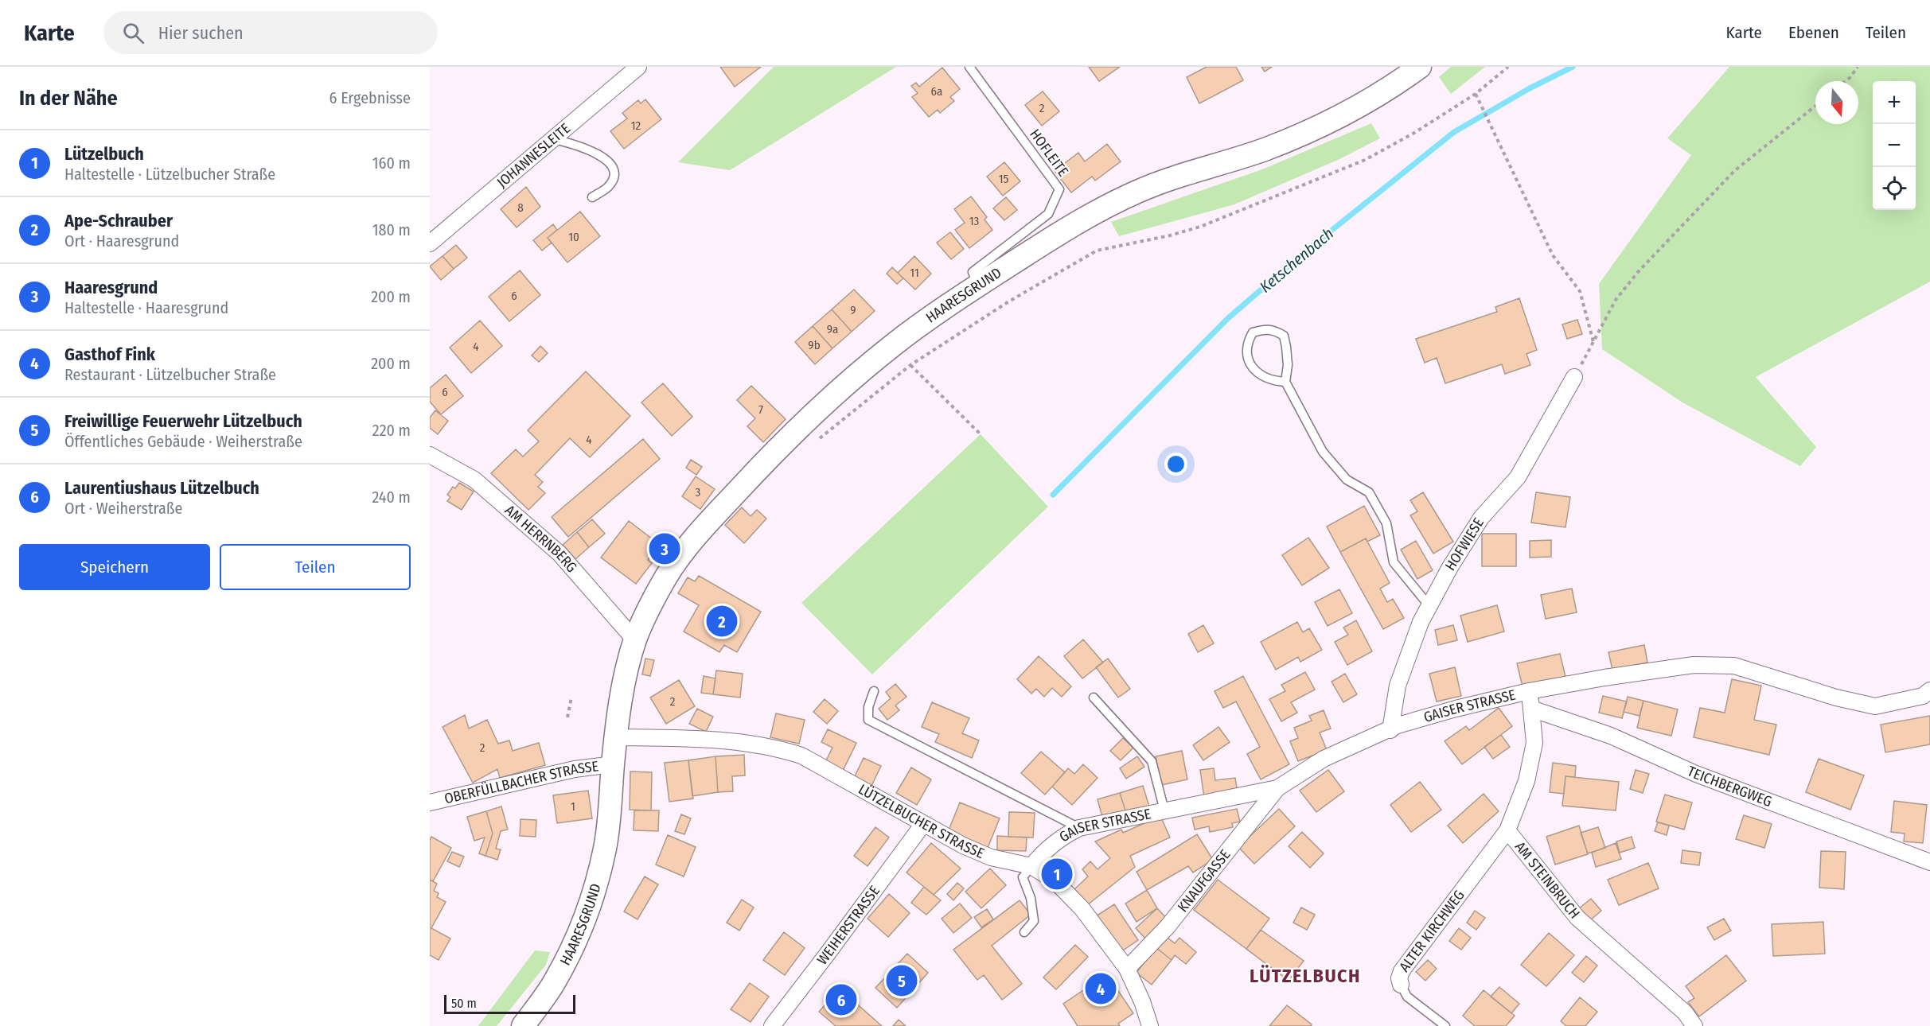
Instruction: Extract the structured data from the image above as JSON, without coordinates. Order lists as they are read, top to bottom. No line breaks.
{"streets":{"street":["JOHANNESLEITE","HAARESGRUND","AM HERRNBERG","HOFWIESE","GAISER STRASSE","OBERFÜLLBACHER STRASSE","TEICHBERGWEG","LÜTZELBUCHER STRASSE","KNAUFGASSE","AM STEINBRUCH","WEIHERSTRASSE","ALTER KIRCHWEG"],"lane":["HOFLEITE"]},"crossings":[["HOFLEITE","HAARESGRUND"],["HAARESGRUND","AM HERRNBERG"],["HAARESGRUND","OBERFÜLLBACHER STRASSE"],["HAARESGRUND","LÜTZELBUCHER STRASSE"],["HOFWIESE","GAISER STRASSE"],["GAISER STRASSE","LÜTZELBUCHER STRASSE"],["GAISER STRASSE","KNAUFGASSE"],["GAISER STRASSE","AM STEINBRUCH"],["TEICHBERGWEG","AM STEINBRUCH"],["LÜTZELBUCHER STRASSE","KNAUFGASSE"],["LÜTZELBUCHER STRASSE","WEIHERSTRASSE"],["AM STEINBRUCH","ALTER KIRCHWEG"]],"districts":["LÜTZELBUCH"],"water":["Ketschenbach"],"house_numbers":["6a","2","12","15","8","13","10","11","6","9","9a","9b","4","6","7","4","3","2","2","1"],"scale_bar":"50 m","north":"bottom","page":{"header":"Karte","search":"Hier suchen","nav":["Karte","Ebenen","Teilen"],"heading":["In der Nähe","6 Ergebnisse"],"map_buttons":["+","−"],"list":[{"mark":"1","name":"Lützelbuch","note":"Haltestelle · Lützelbucher Straße","value":"160 m"},{"mark":"2","name":"Ape-Schrauber","note":"Ort · Haaresgrund","value":"180 m"},{"mark":"3","name":"Haaresgrund","note":"Haltestelle · Haaresgrund","value":"200 m"},{"mark":"4","name":"Gasthof Fink","note":"Restaurant · Lützelbucher Straße","value":"200 m"},{"mark":"5","name":"Freiwillige Feuerwehr Lützelbuch","note":"Öffentliches Gebäude · Weiherstraße","value":"220 m"},{"mark":"6","name":"Laurentiushaus Lützelbuch","note":"Ort · Weiherstraße","value":"240 m"}],"buttons":["Speichern","Teilen"],"pins":["3","2","1","5","4","6"],"scale":"50 m"}}
